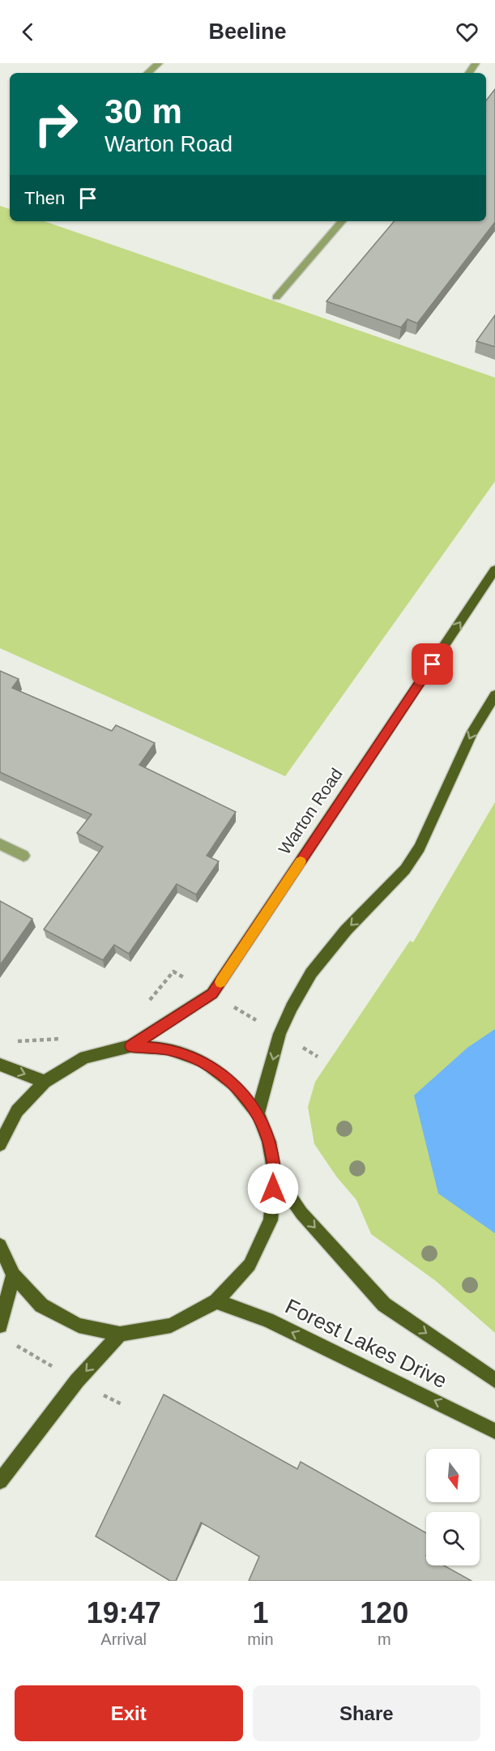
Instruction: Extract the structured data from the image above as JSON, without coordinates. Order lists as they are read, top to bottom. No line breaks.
{"streets":{"main road":["Warton Road","Forest Lakes Drive"]},"crossings":[["Warton Road","Forest Lakes Drive"]],"north":"bottom","page":{"header":"Beeline","turn":["30 m","Warton Road"],"then":"Then","eta":["19:47","Arrival","1","min","120","m"],"buttons":["Exit","Share"]}}
